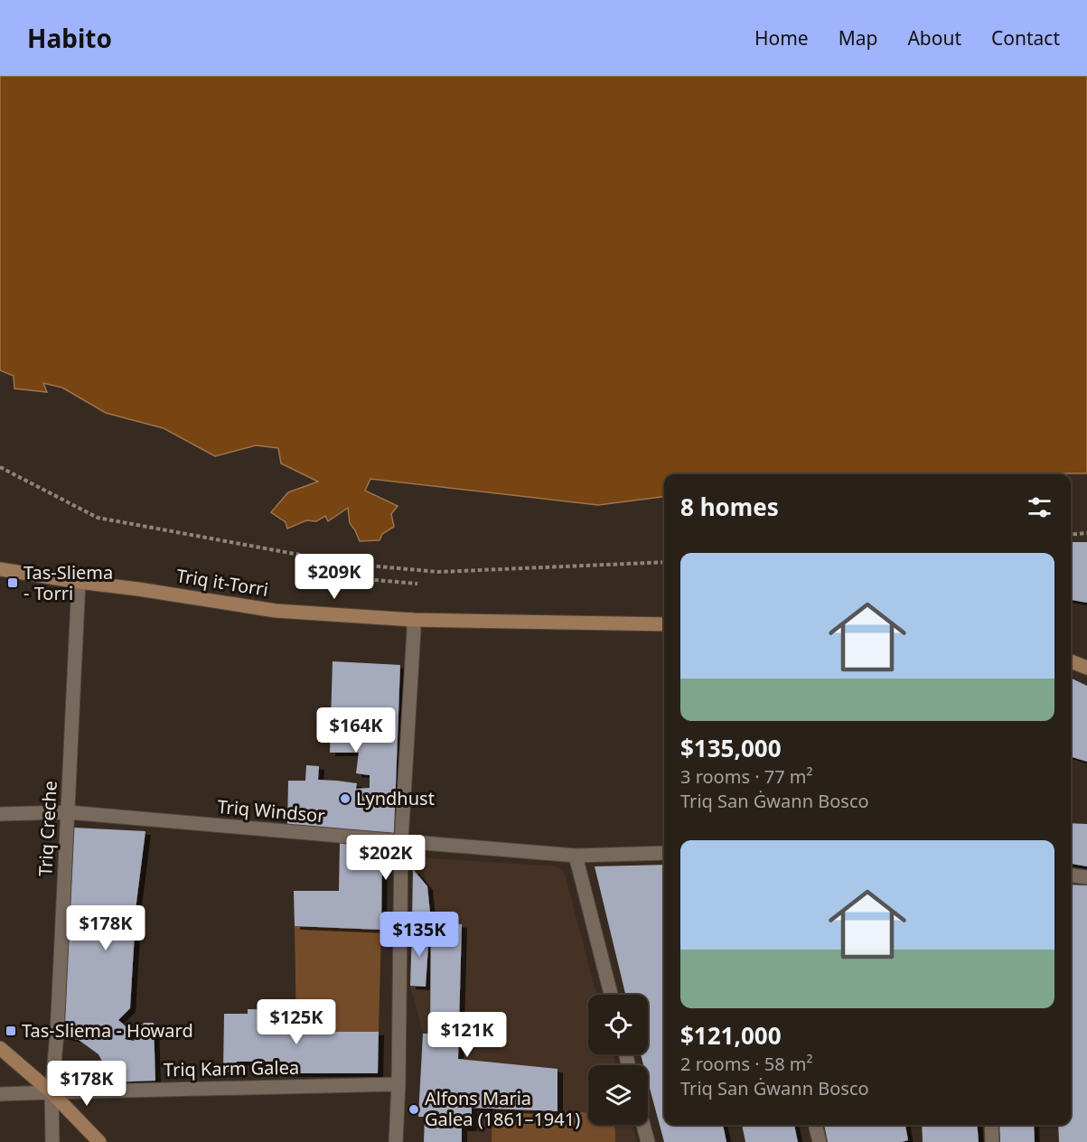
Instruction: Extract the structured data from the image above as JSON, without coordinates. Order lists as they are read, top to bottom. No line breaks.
{"streets":{"main road":["Triq it-Torri"],"street":["Triq Windsor","Triq Creche","Triq Karm Galea"]},"crossings":[["Triq it-Torri","Triq Creche"],["Triq Windsor","Triq Creche"],["Triq Creche","Triq Karm Galea"]],"places":{"transit":["Tas-Sliema - Torri","Tas-Sliema - Howard"],"other":["Lyndhust","Alfons Maria Galea (1861–1941)"]},"page":{"header":"Habito","nav":["Home","Map","About","Contact"],"heading":"8 homes","list":[{"name":"$135,000","note":"3 rooms · 77 m² · Triq San Ġwann Bosco"},{"name":"$121,000","note":"2 rooms · 58 m² · Triq San Ġwann Bosco"}],"price":["$209K","$164K","$202K","$178K","$135K","$125K","$121K","$178K"]}}
